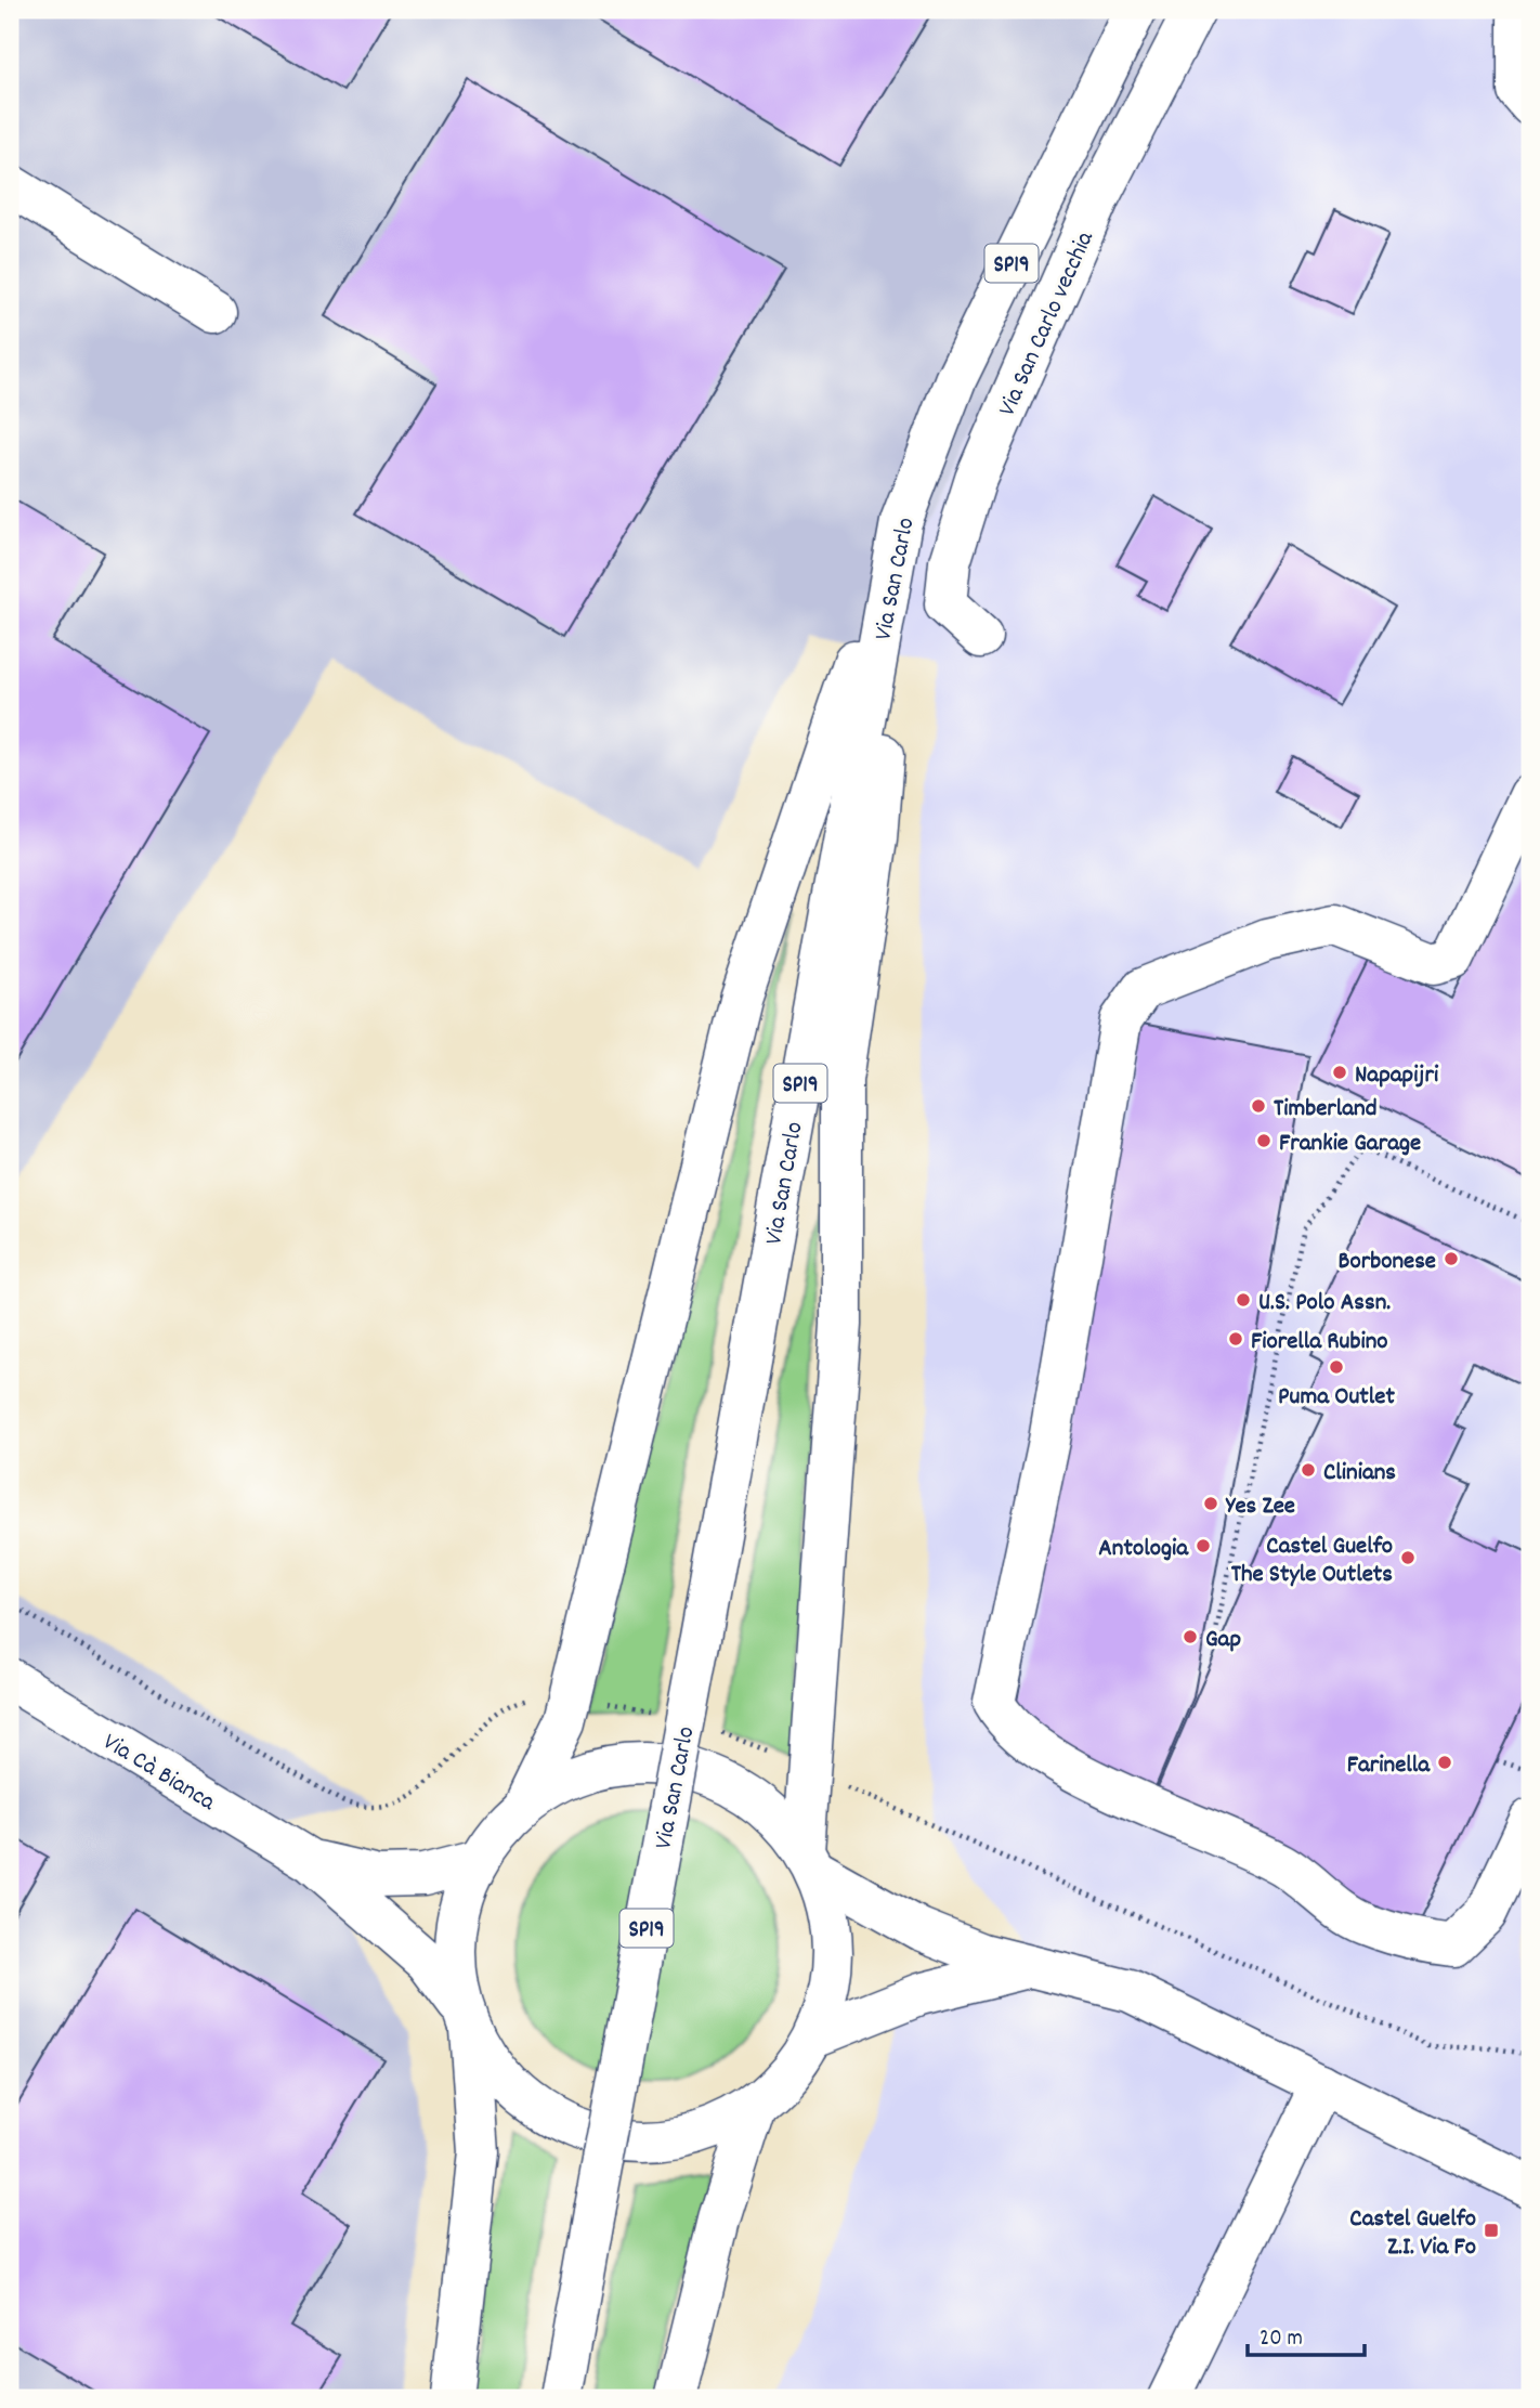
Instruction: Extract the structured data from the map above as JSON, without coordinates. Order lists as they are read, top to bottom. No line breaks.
{"streets":{"main road":["SP19","Via San Carlo vecchia","Via San Carlo","Via Cà Bianca"]},"places":{"other":["Napapijri","Timberland","Frankie Garage","Borbonese","U.S. Polo Assn.","Fiorella Rubino","Puma Outlet","Clinians","Yes Zee","Antologia","Castel Guelfo The Style Outlets","Gap","Farinella"],"transit":["Castel Guelfo Z.I. Via Fo"]},"scale_bar":"20 m"}
